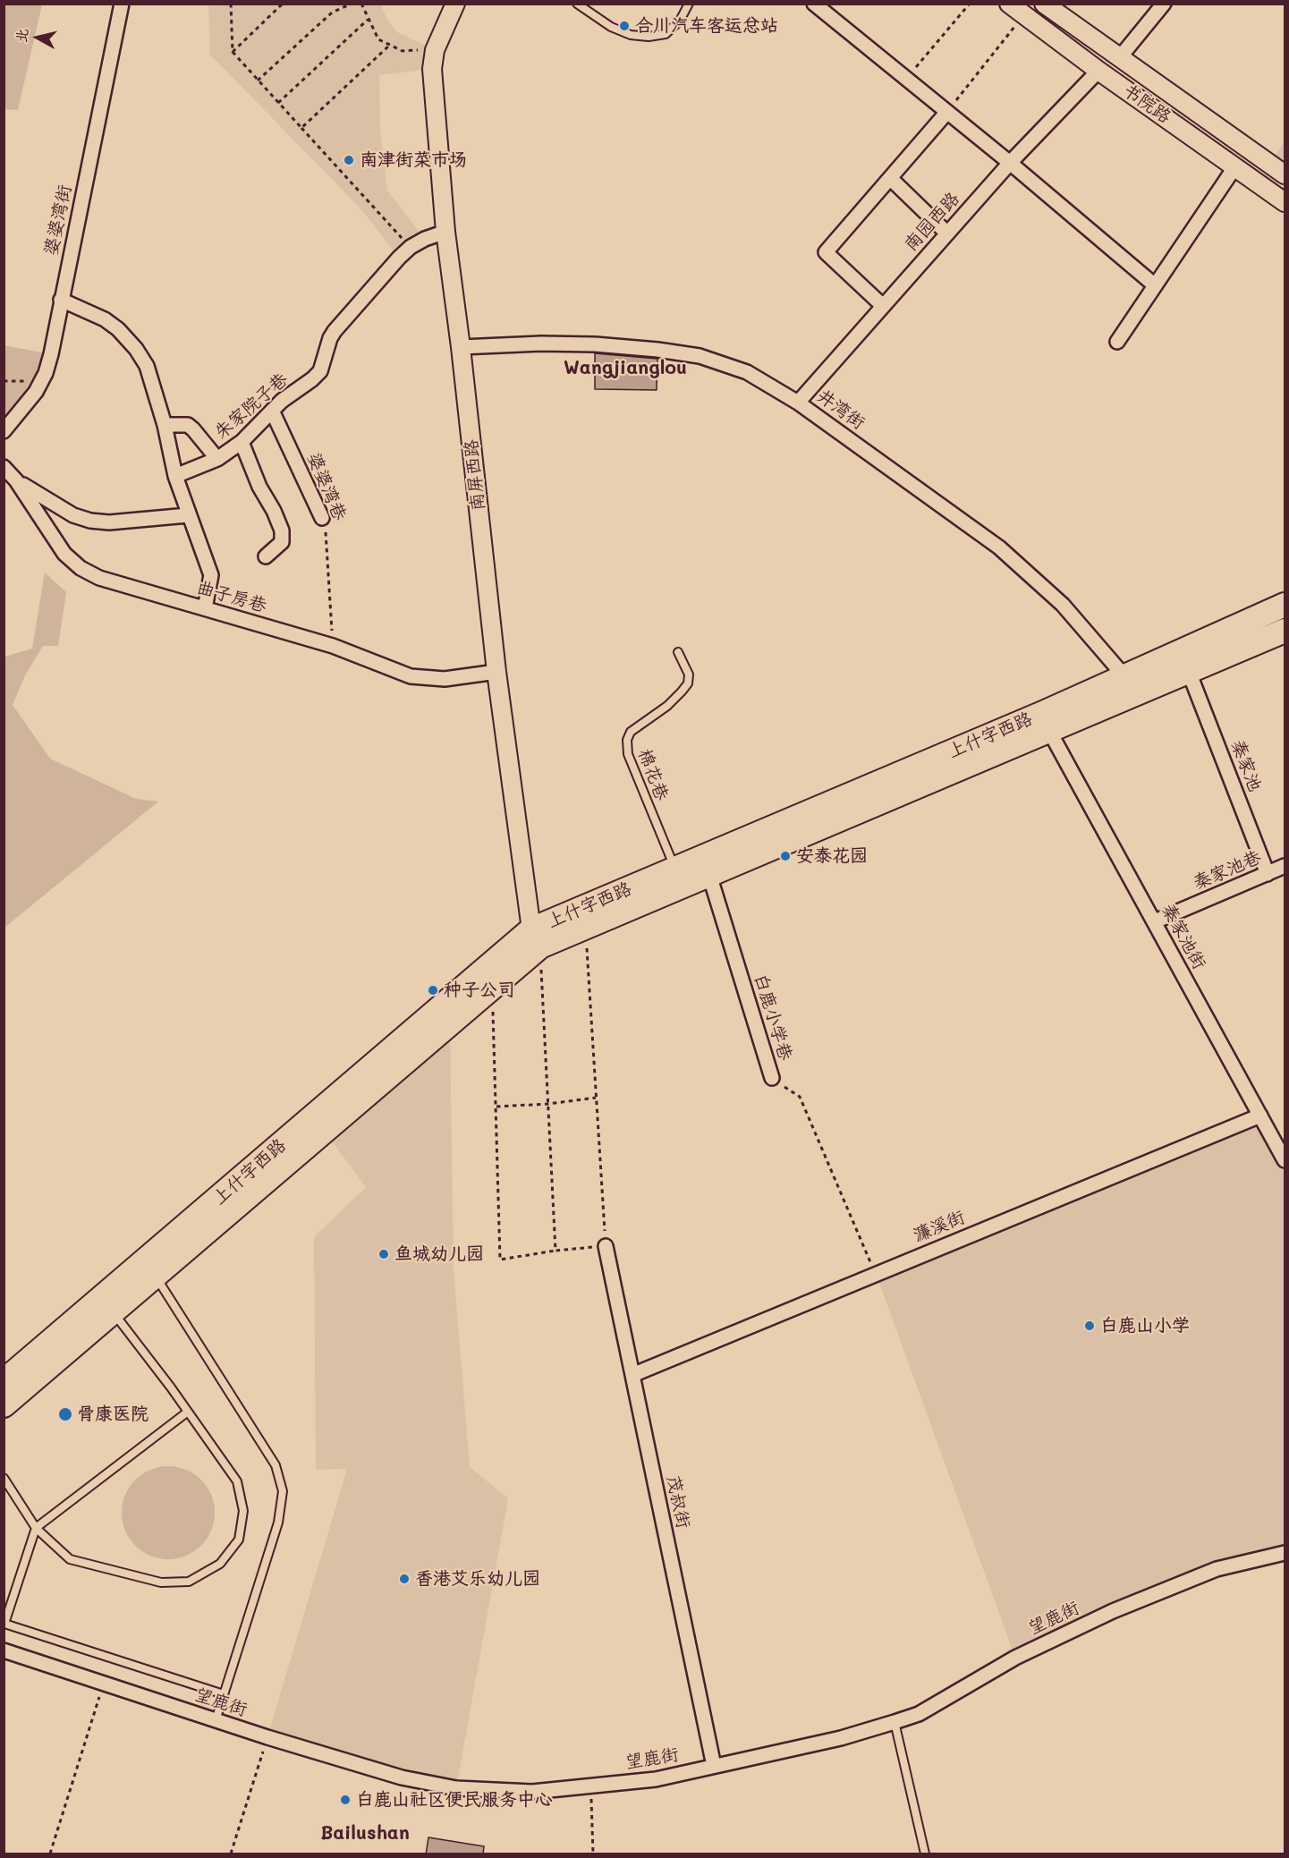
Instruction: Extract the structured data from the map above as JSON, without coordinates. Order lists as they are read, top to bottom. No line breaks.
{"streets":{"highway":["上什字西路"],"street":["书院路","婆婆湾街","南园西路","朱家院子巷","井湾街","南屏西路","婆婆湾巷","曲子房巷","秦家池","秦家池巷","秦家池街","白鹿小学巷","濂溪街","茂叔街","望鹿街"],"lane":["棉花巷"]},"crossings":[["书院路","南园西路"],["南园西路","井湾街"],["朱家院子巷","南屏西路"],["朱家院子巷","婆婆湾巷"],["井湾街","南屏西路"],["井湾街","上什字西路"],["南屏西路","曲子房巷"],["南屏西路","上什字西路"],["婆婆湾巷","曲子房巷"],["上什字西路","秦家池"],["上什字西路","棉花巷"],["上什字西路","秦家池街"],["上什字西路","白鹿小学巷"],["秦家池","秦家池巷"],["秦家池巷","秦家池街"],["秦家池街","濂溪街"],["白鹿小学巷","濂溪街"],["濂溪街","茂叔街"],["茂叔街","望鹿街"]],"districts":["Wangjianglou","Bailushan"],"places":["合川汽车客运总站","南津街菜市场","安泰花园","种子公司","鱼城幼儿园","白鹿山小学","骨康医院","香港艾乐幼儿园","白鹿山社区便民服务中心"],"north":"left"}
